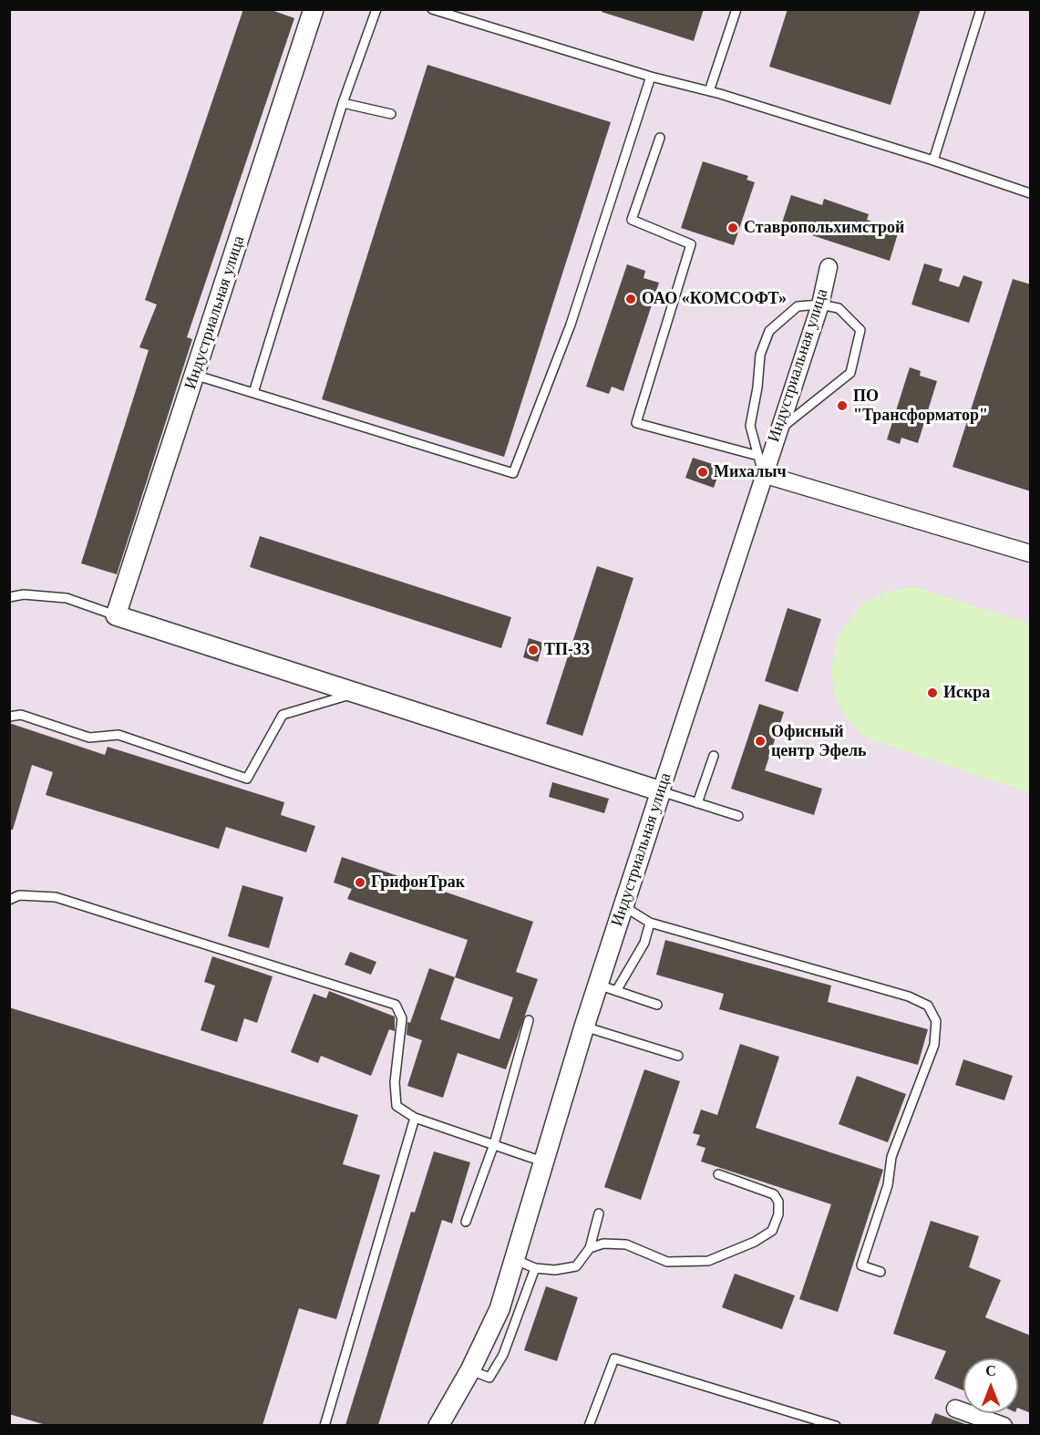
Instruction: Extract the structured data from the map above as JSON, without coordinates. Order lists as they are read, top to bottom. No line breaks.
{"streets":{"street":["Индустриальная улица"]},"places":["Ставропольхимстрой","ОАО «КОМСОФТ»","ПО \"Трансформатор\"","Михалыч","ТП-33","Искра","Офисный центр Эфель","ГрифонТрак"],"north":"top"}
